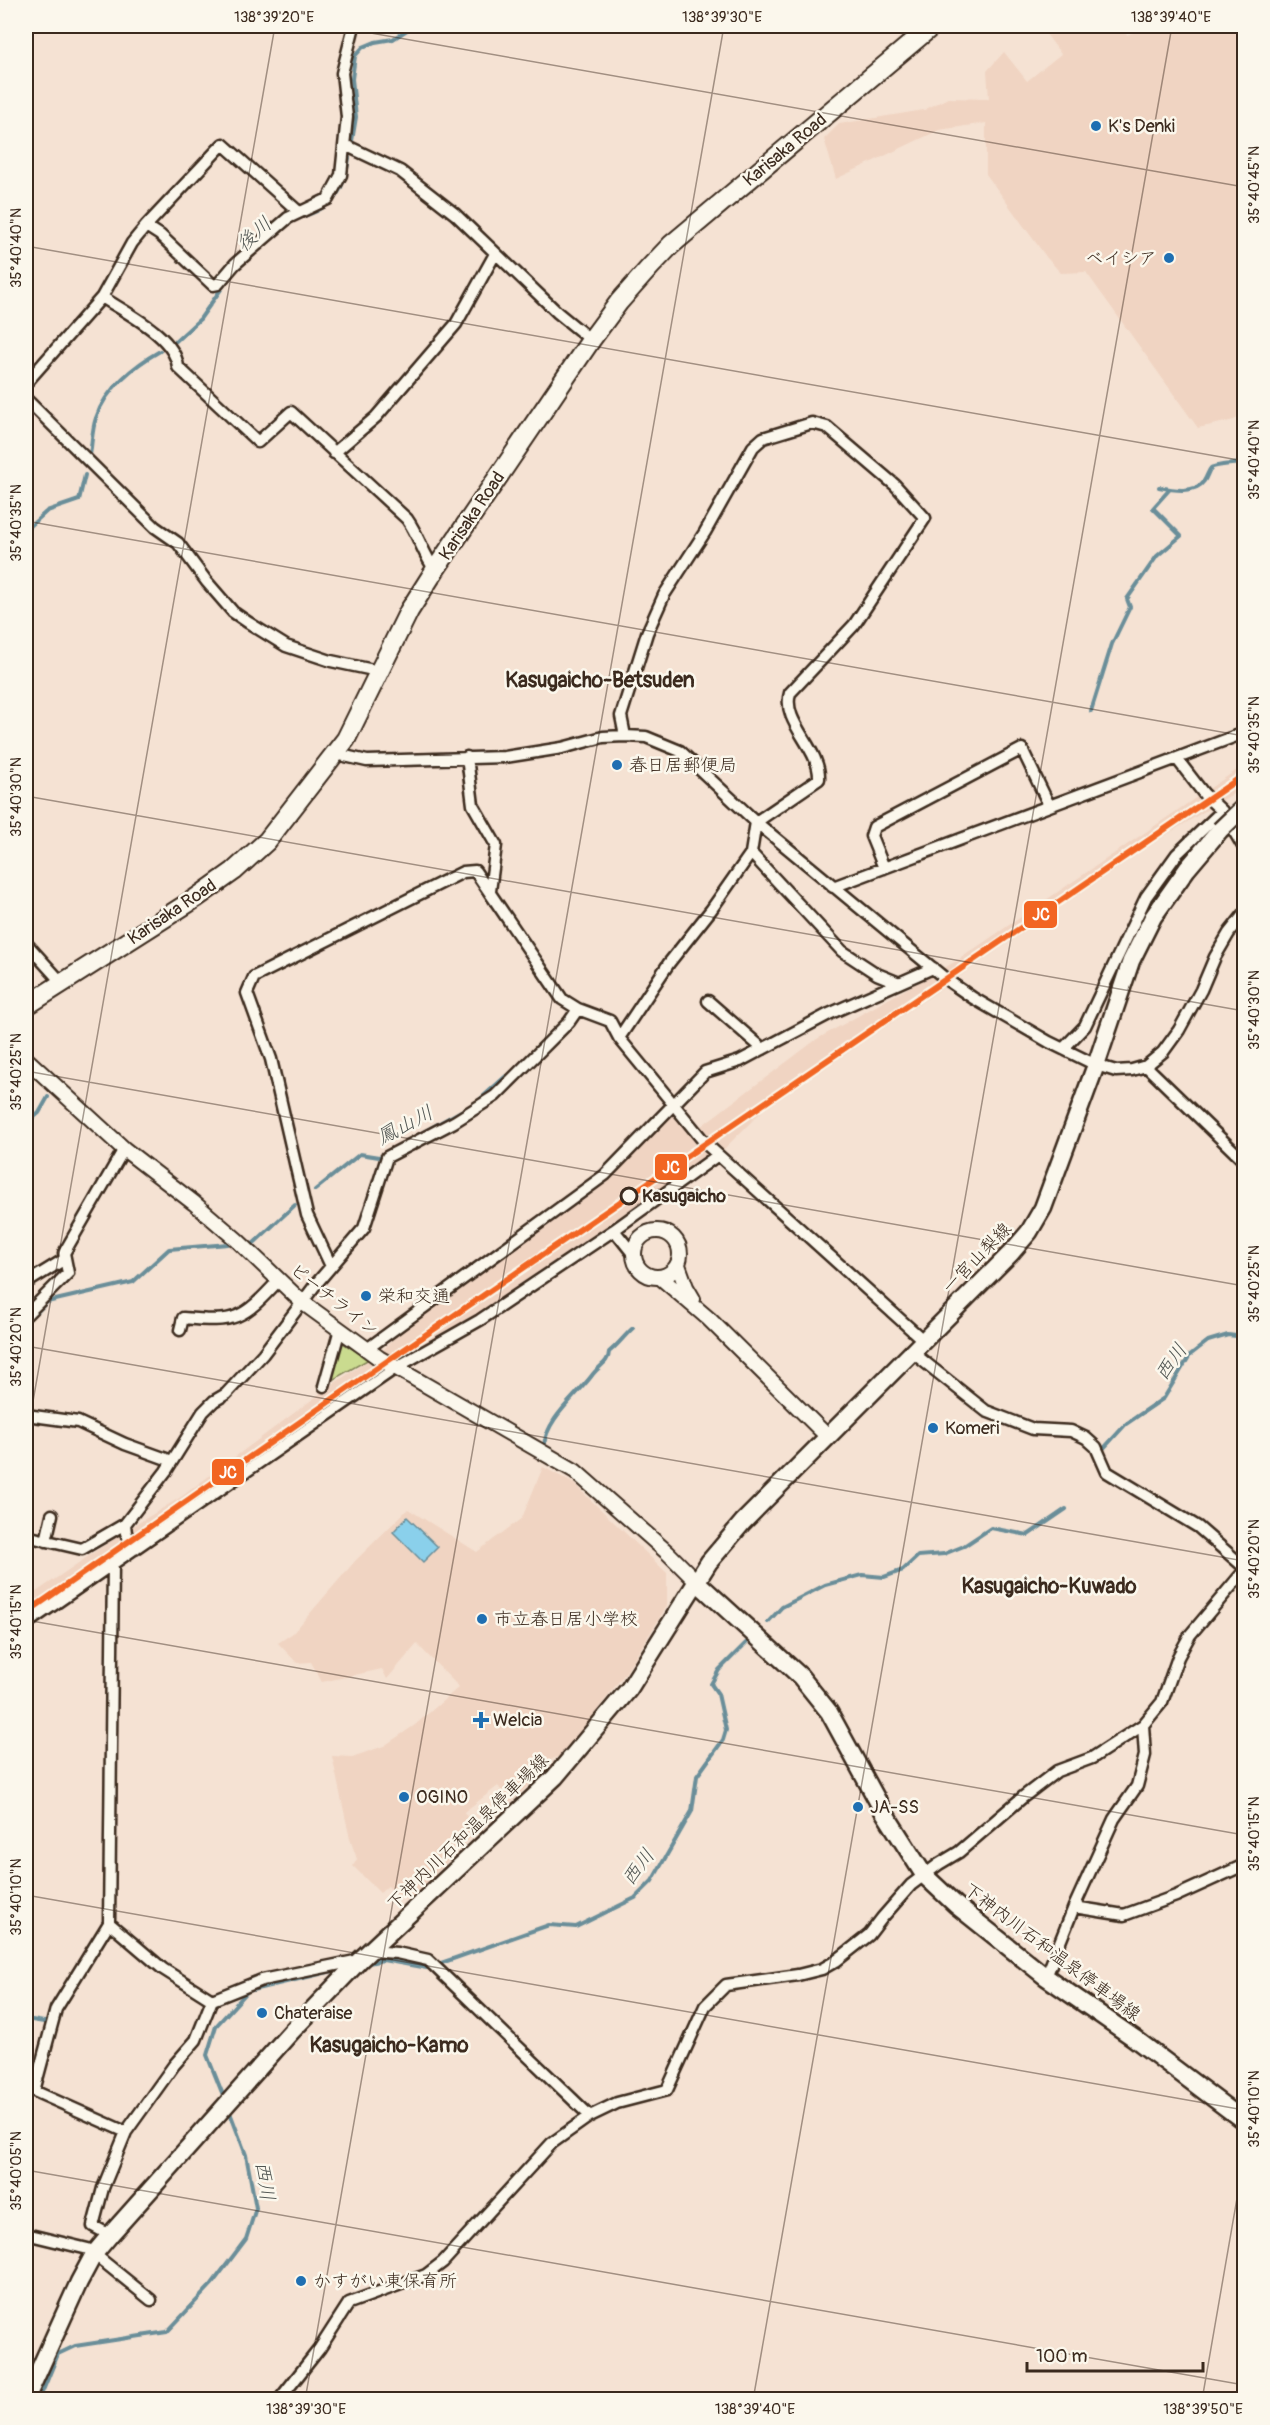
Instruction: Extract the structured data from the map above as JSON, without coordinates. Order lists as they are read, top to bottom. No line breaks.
{"streets":{"highway":["Karisaka Road"],"main road":["一宮山梨線","下神内川石和温泉停車場線"],"street":["ピーチライン"]},"crossings":[["一宮山梨線","ピーチライン"],["一宮山梨線","下神内川石和温泉停車場線"],["ピーチライン","下神内川石和温泉停車場線"]],"districts":["Kasugaicho-Betsuden","Kasugaicho-Kuwado","Kasugaicho-Kamo"],"water":["後川","鳳山川","西川"],"places":{"other":["K's Denki","ベイシア","春日居郵便局","Kasugaicho","栄和交通","Komeri","市立春日居小学校","OGINO","JA-SS","Chateraise","かすがい東保育所"],"health":["Welcia"]},"lines":["transit line JC"],"scale_bar":"100 m","coordinates":["138°39'20\"E","138°39'30\"E","138°39'40\"E","35°40'45\"N","35°40'40\"N","35°40'35\"N","35°40'30\"N","35°40'25\"N","35°40'20\"N","35°40'15\"N","35°40'10\"N","35°40'05\"N","138°39'50\"E"]}
